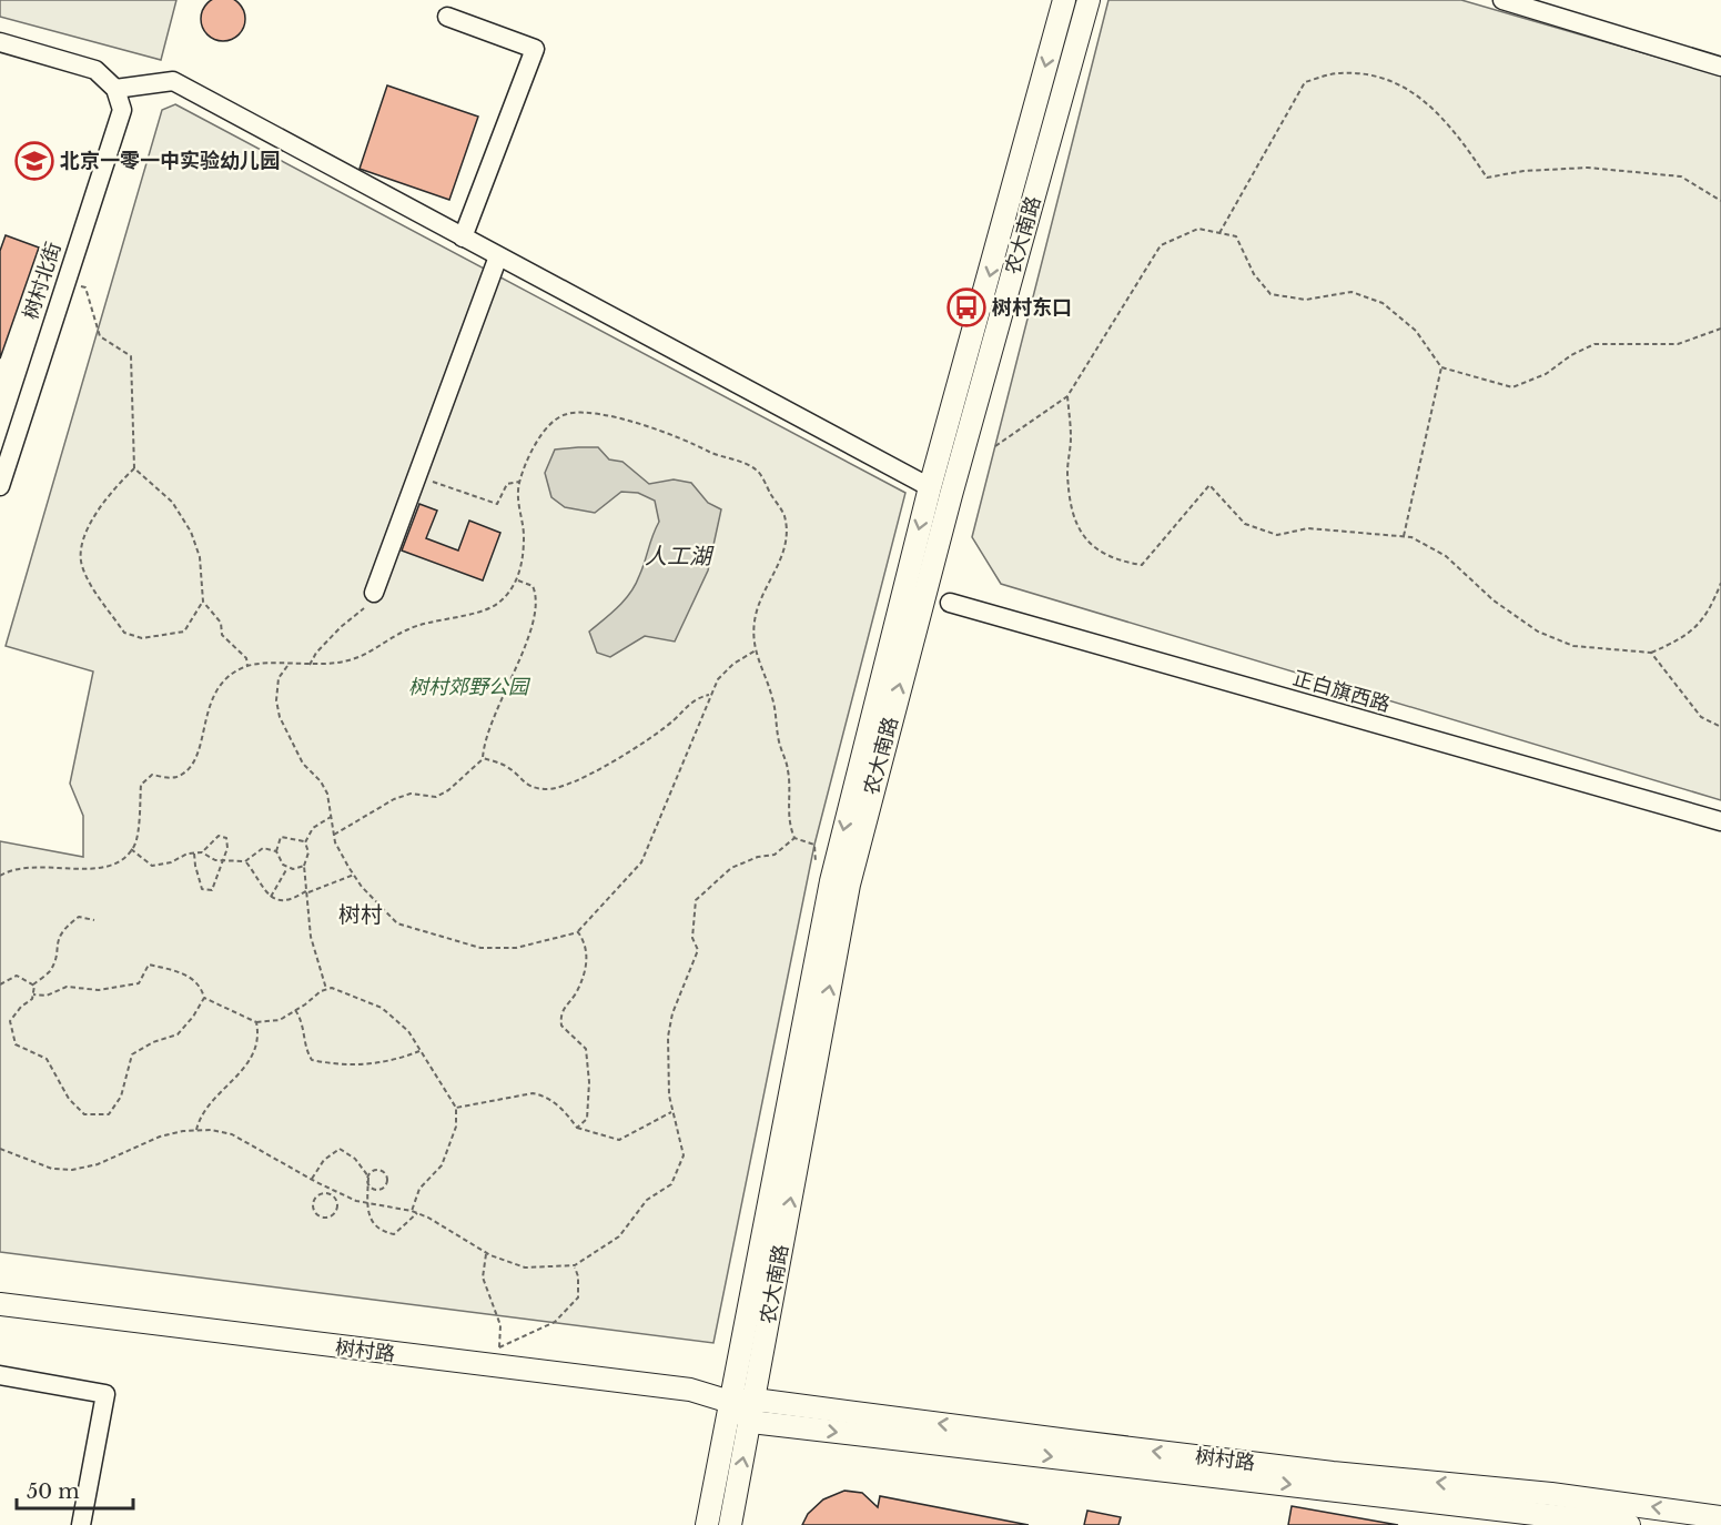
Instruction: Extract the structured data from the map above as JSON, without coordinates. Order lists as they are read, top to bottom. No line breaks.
{"streets":{"main road":["农大南路","树村路"],"street":["树村北街","正白旗西路"]},"crossings":[["农大南路","树村路"]],"districts":["树村"],"water":["人工湖"],"parks":["树村郊野公园"],"places":{"school or university":["北京一零一中实验幼儿园"],"bus stop":["树村东口"]},"scale_bar":"50 m"}
